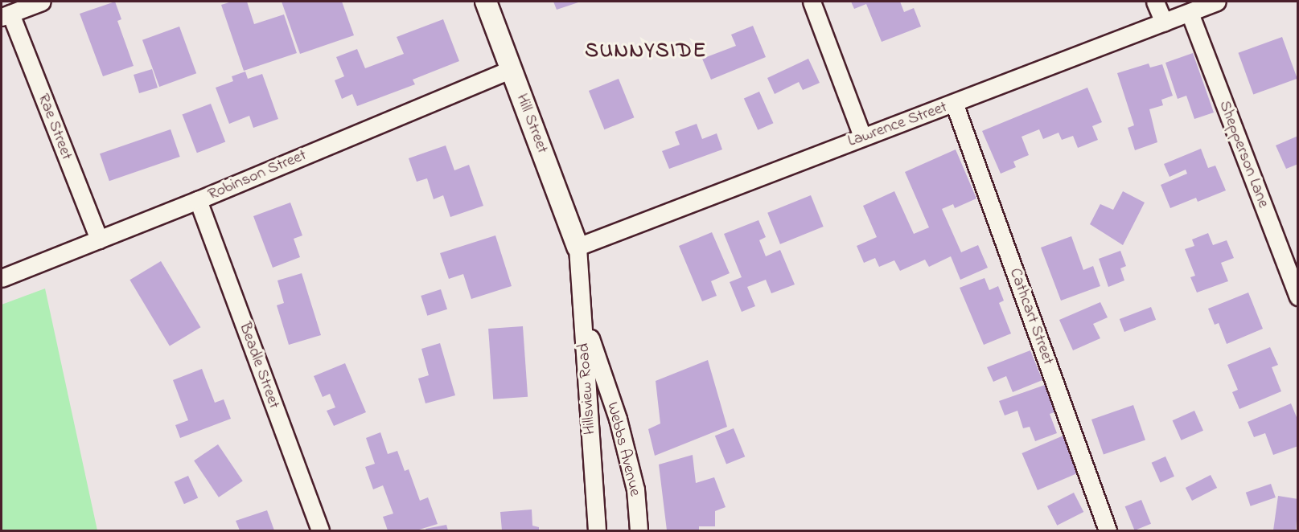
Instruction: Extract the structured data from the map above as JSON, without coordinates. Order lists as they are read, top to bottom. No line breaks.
{"streets":{"street":["Hill Street","Lawrence Street","Rae Street","Shepperson Lane","Robinson Street","Cathcart Street","Beadle Street","Hillsview Road","Webbs Avenue"]},"crossings":[["Hill Street","Lawrence Street"],["Hill Street","Robinson Street"],["Hill Street","Hillsview Road"],["Lawrence Street","Shepperson Lane"],["Lawrence Street","Cathcart Street"],["Lawrence Street","Hillsview Road"],["Rae Street","Robinson Street"],["Robinson Street","Beadle Street"],["Hillsview Road","Webbs Avenue"]],"districts":["SUNNYSIDE"]}
